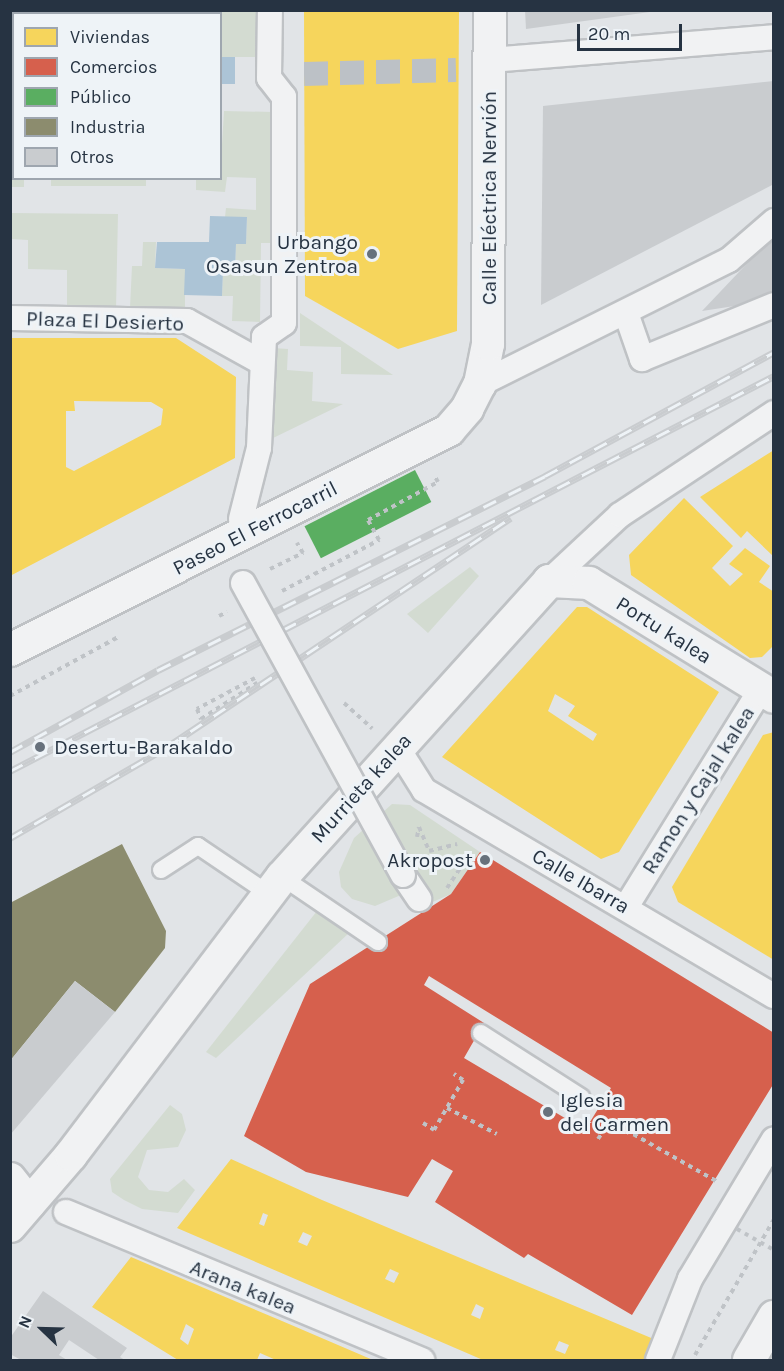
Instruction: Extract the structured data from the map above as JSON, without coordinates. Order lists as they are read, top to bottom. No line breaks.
{"streets":{"street":["Calle Eléctrica Nervión","Plaza El Desierto","Paseo El Ferrocarril","Portu kalea","Murrieta kalea","Ramon y Cajal kalea","Calle Ibarra","Arana kalea"]},"crossings":[["Calle Eléctrica Nervión","Paseo El Ferrocarril"],["Portu kalea","Murrieta kalea"],["Portu kalea","Ramon y Cajal kalea"],["Ramon y Cajal kalea","Calle Ibarra"]],"places":["Urbango Osasun Zentroa","Desertu-Barakaldo","Akropost","Iglesia del Carmen"],"legend":["Viviendas","Comercios","Público","Industria","Otros"],"scale_bar":"20 m","north":"top left"}
